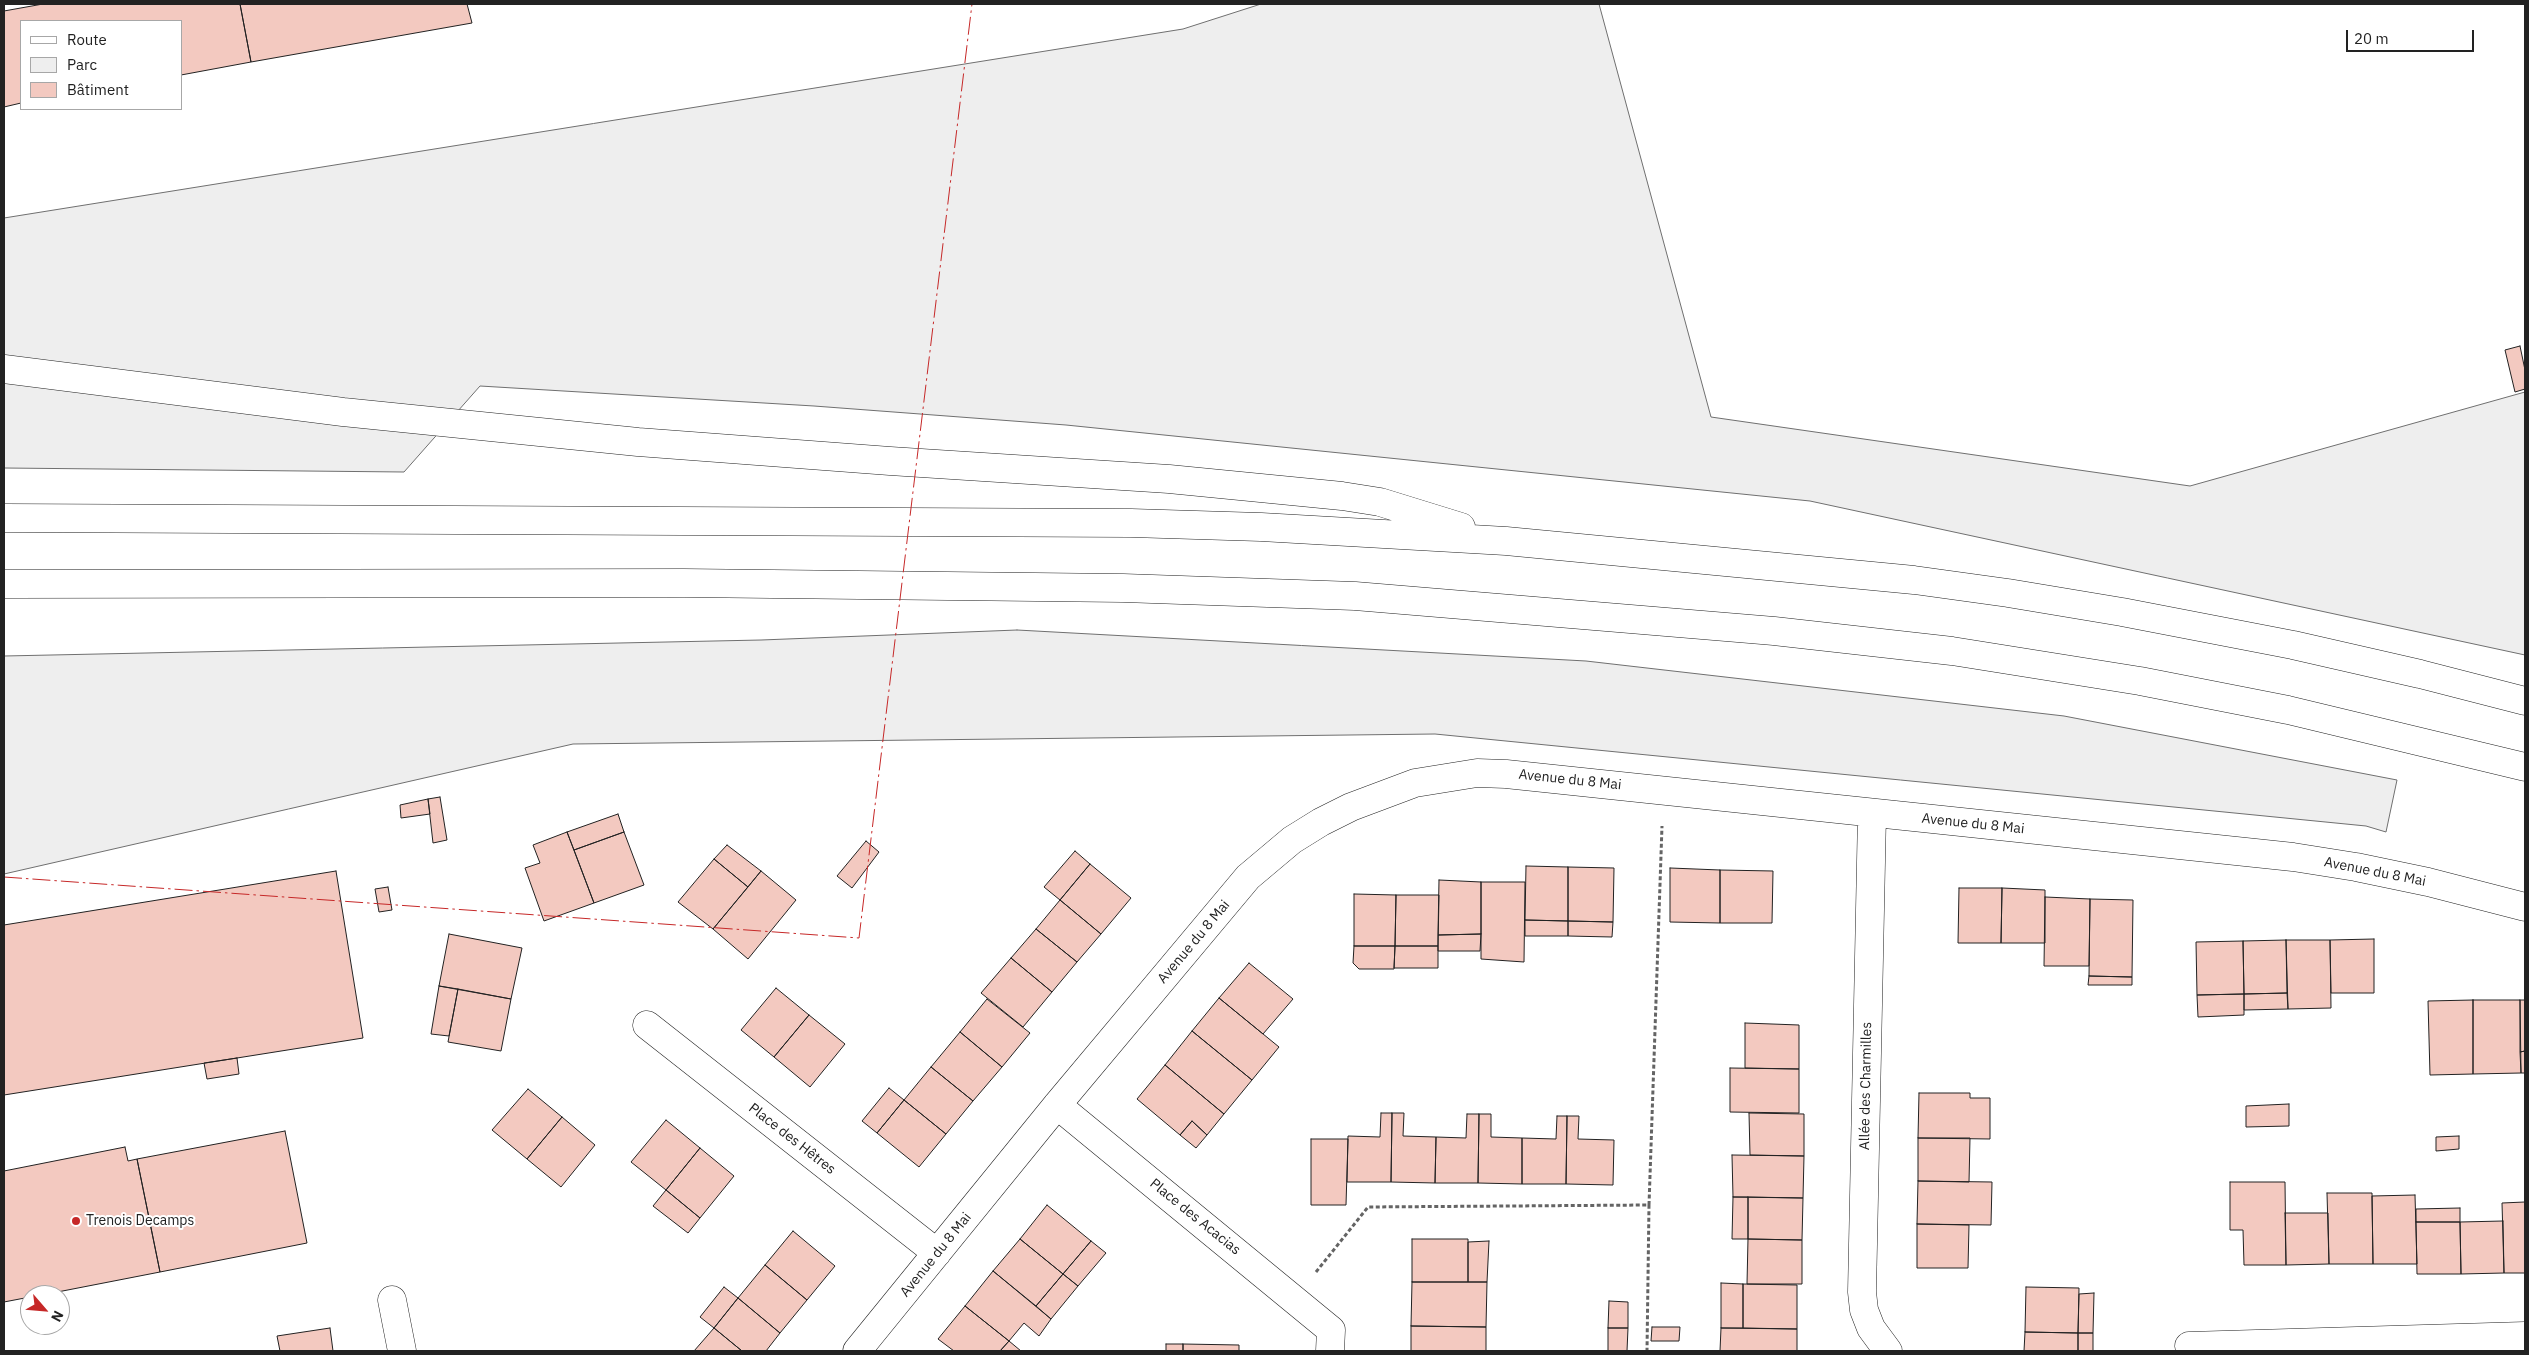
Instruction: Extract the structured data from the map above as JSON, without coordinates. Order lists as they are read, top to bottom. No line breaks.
{"streets":{"main road":["Avenue du 8 Mai","Allée des Charmilles","Place des Hêtres","Place des Acacias"]},"crossings":[["Avenue du 8 Mai","Allée des Charmilles"],["Avenue du 8 Mai","Place des Hêtres"],["Avenue du 8 Mai","Place des Acacias"]],"places":["Trenois Decamps"],"legend":["Route","Parc","Bâtiment"],"scale_bar":"20 m","north":"bottom right"}
